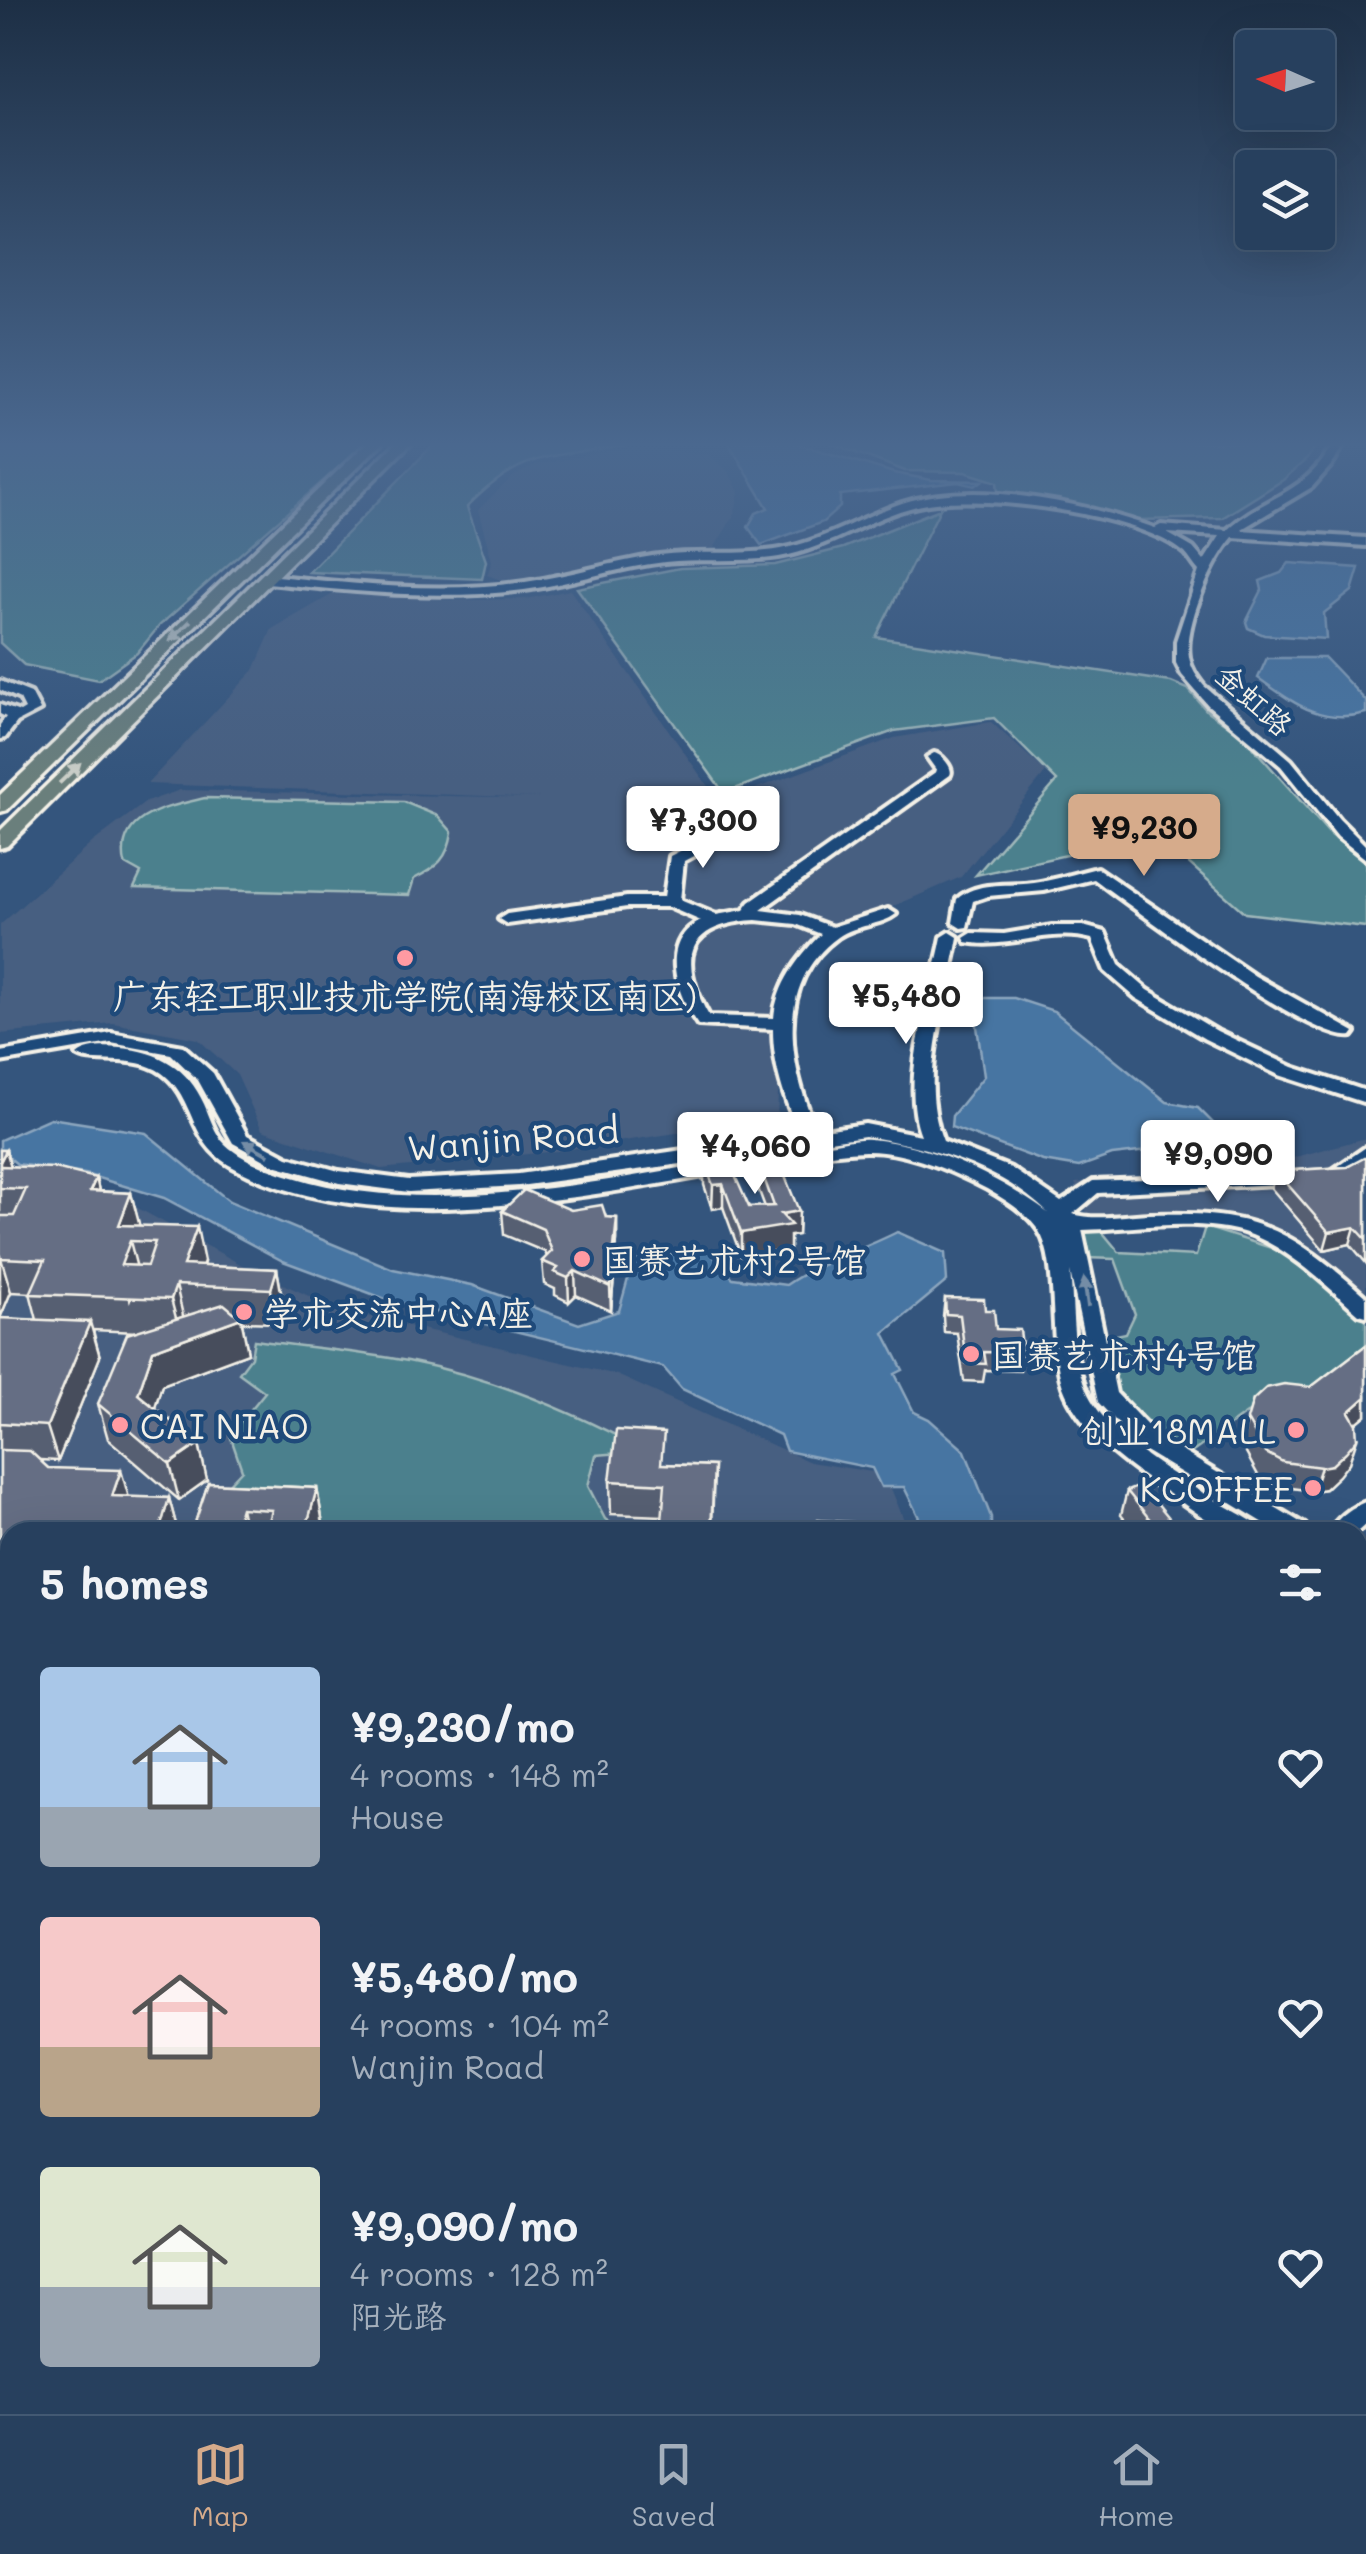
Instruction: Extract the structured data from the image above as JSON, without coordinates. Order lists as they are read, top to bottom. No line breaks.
{"streets":{"street":["金虹路","Wanjin Road"]},"places":["广东轻工职业技术学院(南海校区南区)","国赛艺术村2号馆","学术交流中心A座","国赛艺术村4号馆","CAI NIAO","创业18MALL","KCOFFEE"],"north":"left","page":{"price":["¥7,300","¥9,230","¥5,480","¥4,060","¥9,090"],"heading":"5 homes","list":[{"name":"¥9,230/mo","note":"4 rooms · 148 m² · House"},{"name":"¥5,480/mo","note":"4 rooms · 104 m² · Wanjin Road"},{"name":"¥9,090/mo","note":"4 rooms · 128 m² · 阳光路"}],"tabs":["Map","Saved","Home"]}}
